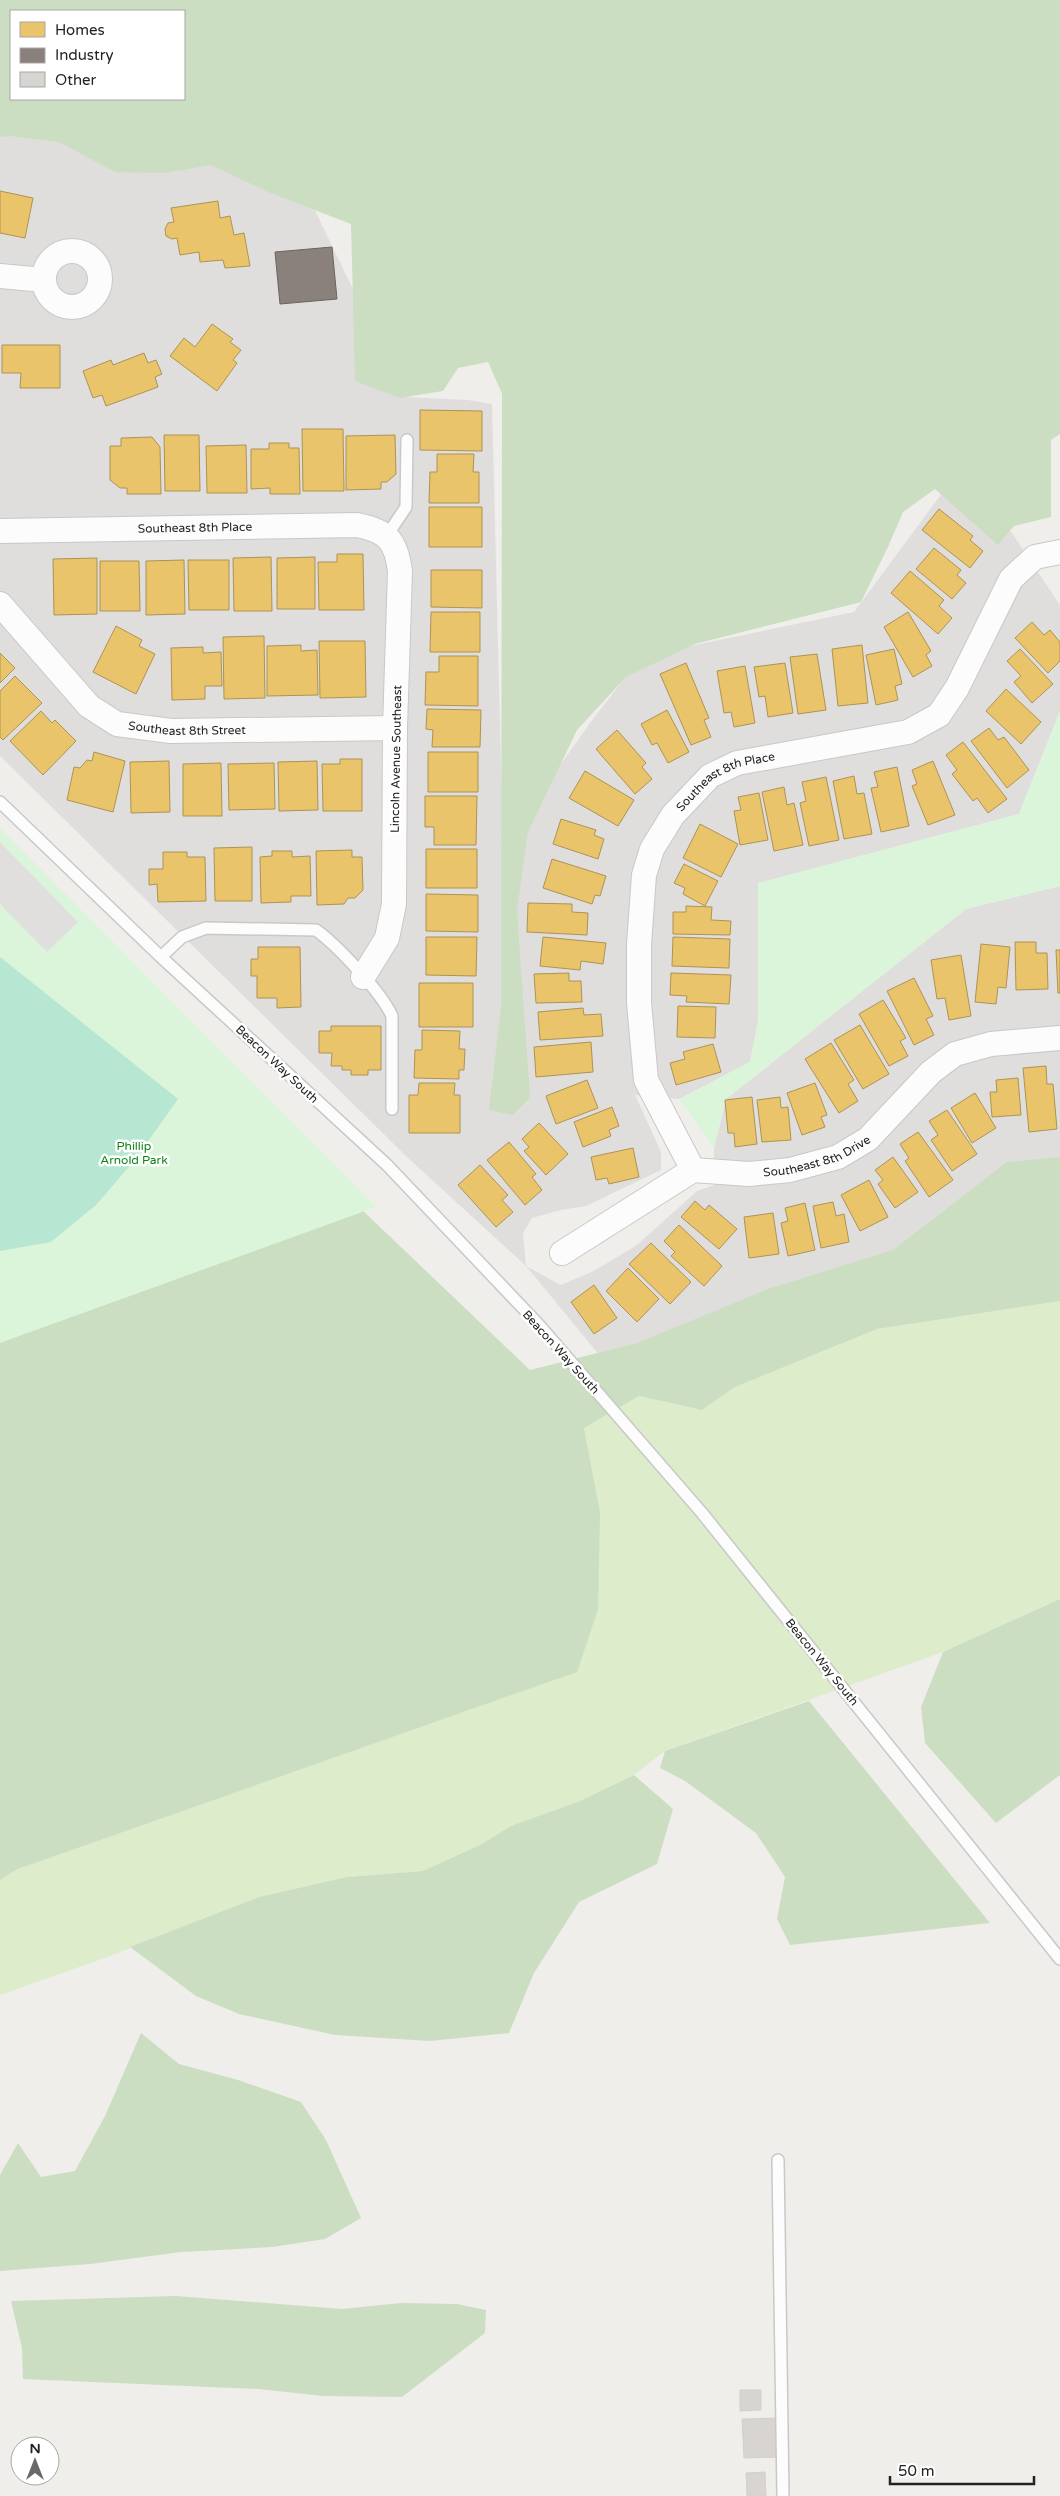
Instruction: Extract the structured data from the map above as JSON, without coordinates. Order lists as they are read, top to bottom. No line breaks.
{"streets":{"street":["Southeast 8th Place","Southeast 8th Street","Lincoln Avenue Southeast","Southeast 8th Drive"],"lane":["Beacon Way South"]},"crossings":[["Southeast 8th Place","Lincoln Avenue Southeast"],["Southeast 8th Place","Southeast 8th Drive"],["Southeast 8th Street","Lincoln Avenue Southeast"]],"parks":["Phillip Arnold Park"],"legend":["Homes","Industry","Other"],"scale_bar":"50 m","north":"top"}
